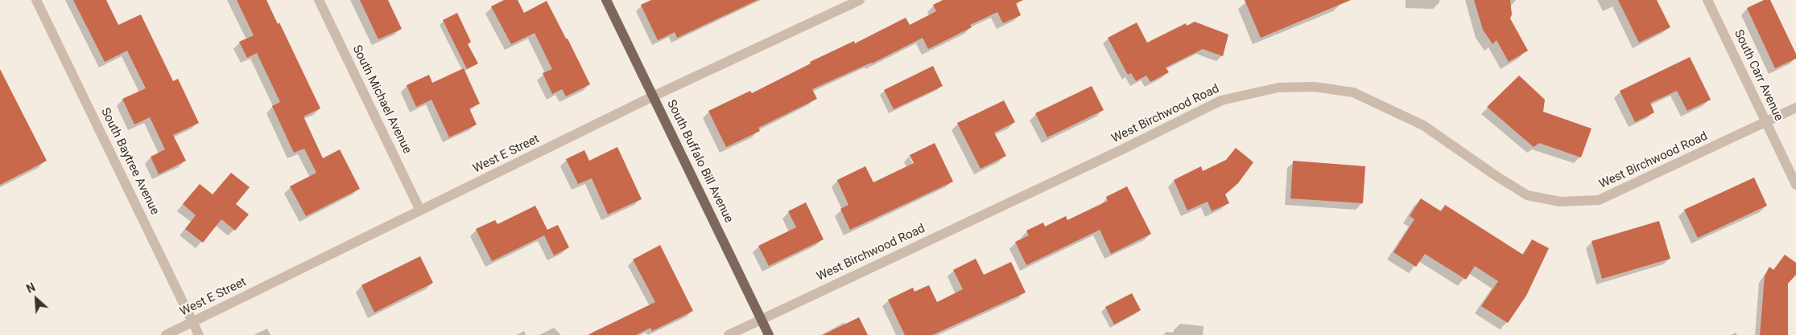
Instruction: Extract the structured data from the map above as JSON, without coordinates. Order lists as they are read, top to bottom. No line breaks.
{"streets":{"main road":["South Buffalo Bill Avenue"],"street":["South Carr Avenue","South Michael Avenue","West Birchwood Road","West E Street","South Baytree Avenue"]},"crossings":[["South Carr Avenue","West Birchwood Road"],["South Michael Avenue","West E Street"],["West Birchwood Road","South Buffalo Bill Avenue"],["West E Street","South Baytree Avenue"],["West E Street","South Buffalo Bill Avenue"]],"north":"top left"}
